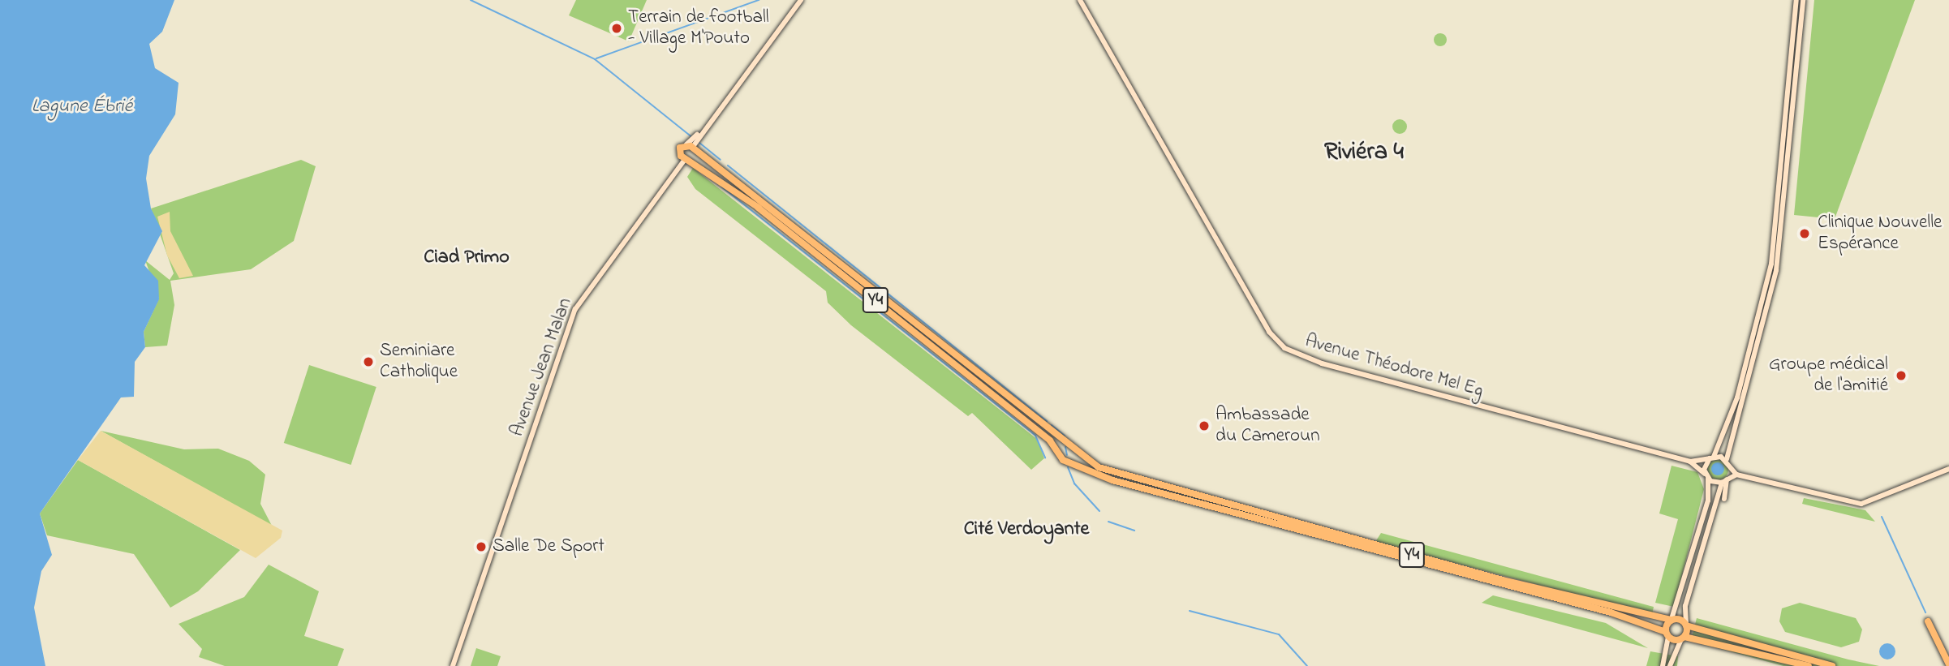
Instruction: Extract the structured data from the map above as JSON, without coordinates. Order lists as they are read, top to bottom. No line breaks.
{"streets":{"highway":["Y4"],"main road":["Avenue Théodore Mel Eg","Avenue Jean Malan"]},"crossings":[["Y4","Avenue Jean Malan"]],"districts":["Riviéra 4","Ciad Primo","Cité Verdoyante"],"water":["Lagune Ébrié"],"places":["Terrain de football - Village M'Pouto","Clinique Nouvelle Espérance","Seminiare Catholique","Groupe médical de l'amitié","Ambassade du Cameroun","Salle De Sport"]}
